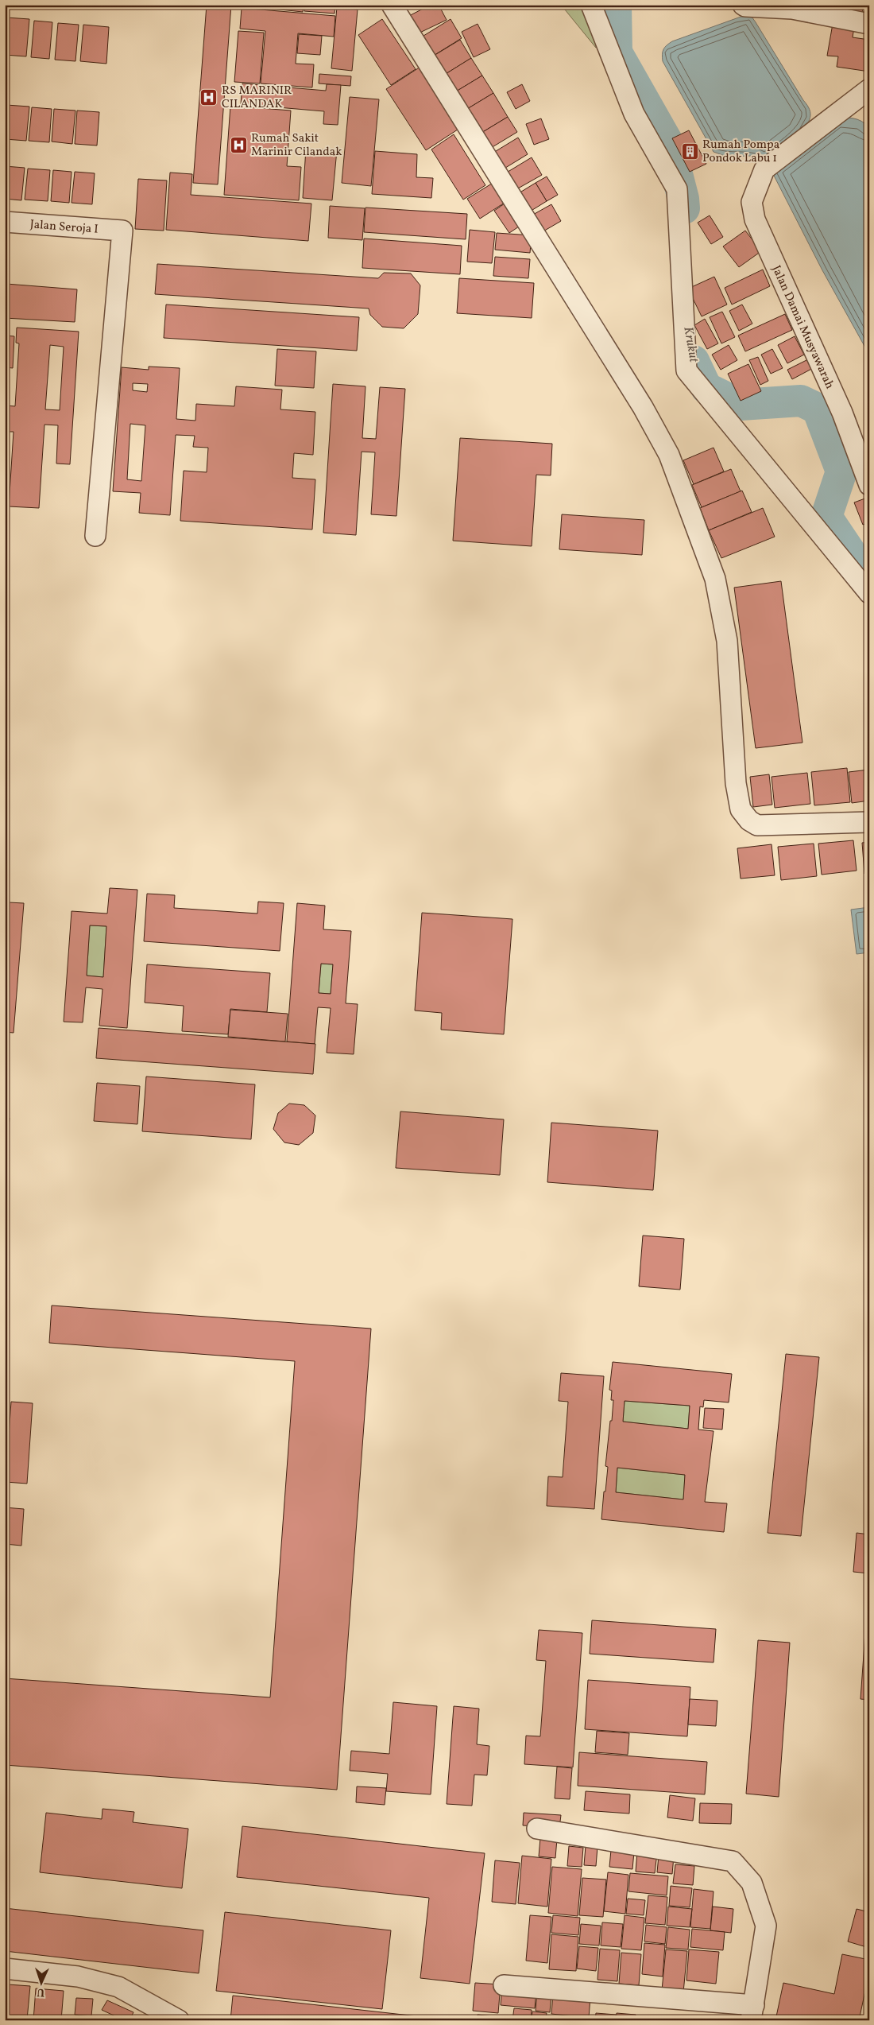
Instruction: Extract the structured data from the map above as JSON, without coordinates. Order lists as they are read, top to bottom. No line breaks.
{"streets":{"street":["Jalan Seroja I","Jalan Damai Musyawarah"]},"water":["Krukut"],"places":{"hospital":["RS MARINIR CILANDAK","Rumah Sakit Marinir Cilandak"],"building":["Rumah Pompa Pondok Labu 1"]},"north":"bottom"}
